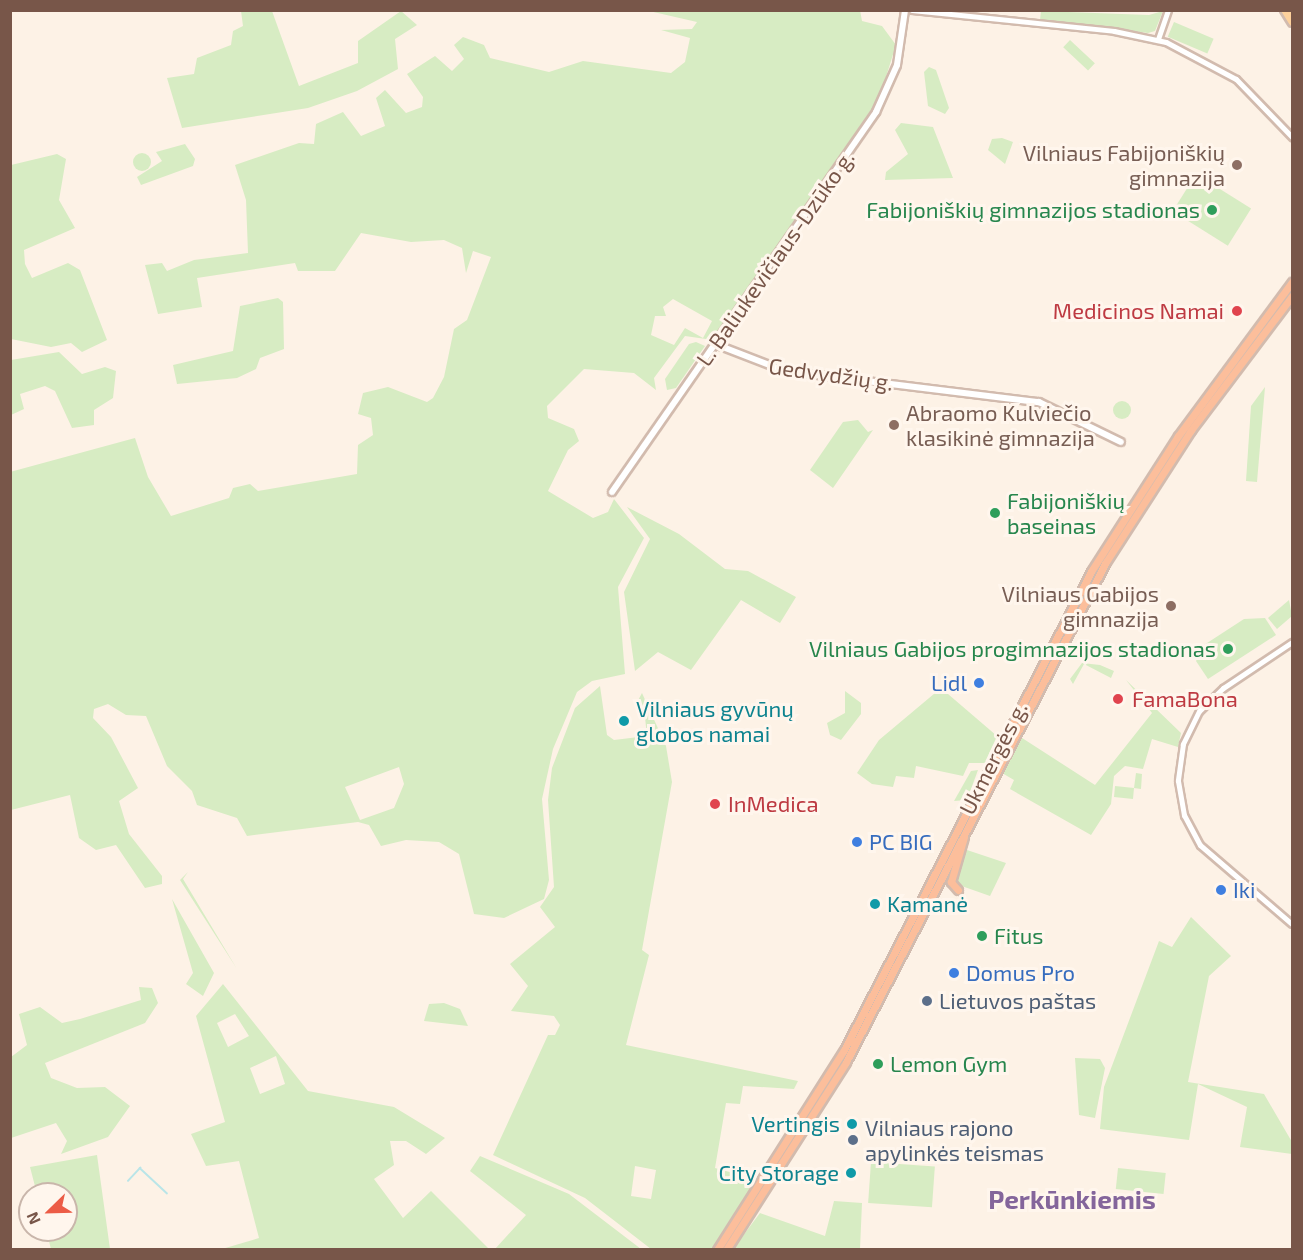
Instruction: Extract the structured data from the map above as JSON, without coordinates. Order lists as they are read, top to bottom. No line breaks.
{"streets":{"highway":["Ukmergės g."],"main road":["L. Baliukevičiaus-Dzūko g.","Gedvydžių g."]},"crossings":[["L. Baliukevičiaus-Dzūko g.","Gedvydžių g."]],"districts":["Perkūnkiemis"],"places":["Vilniaus Fabijoniškių gimnazija","Fabijoniškių gimnazijos stadionas","Medicinos Namai","Abraomo Kulviečio klasikinė gimnazija","Fabijoniškių baseinas","Vilniaus Gabijos gimnazija","Vilniaus Gabijos progimnazijos stadionas","Lidl","FamaBona","Vilniaus gyvūnų globos namai","InMedica","PC BIG","Iki","Kamanė","Fitus","Domus Pro","Lietuvos paštas","Lemon Gym","Vertingis","Vilniaus rajono apylinkės teismas","City Storage"],"north":"bottom left"}
